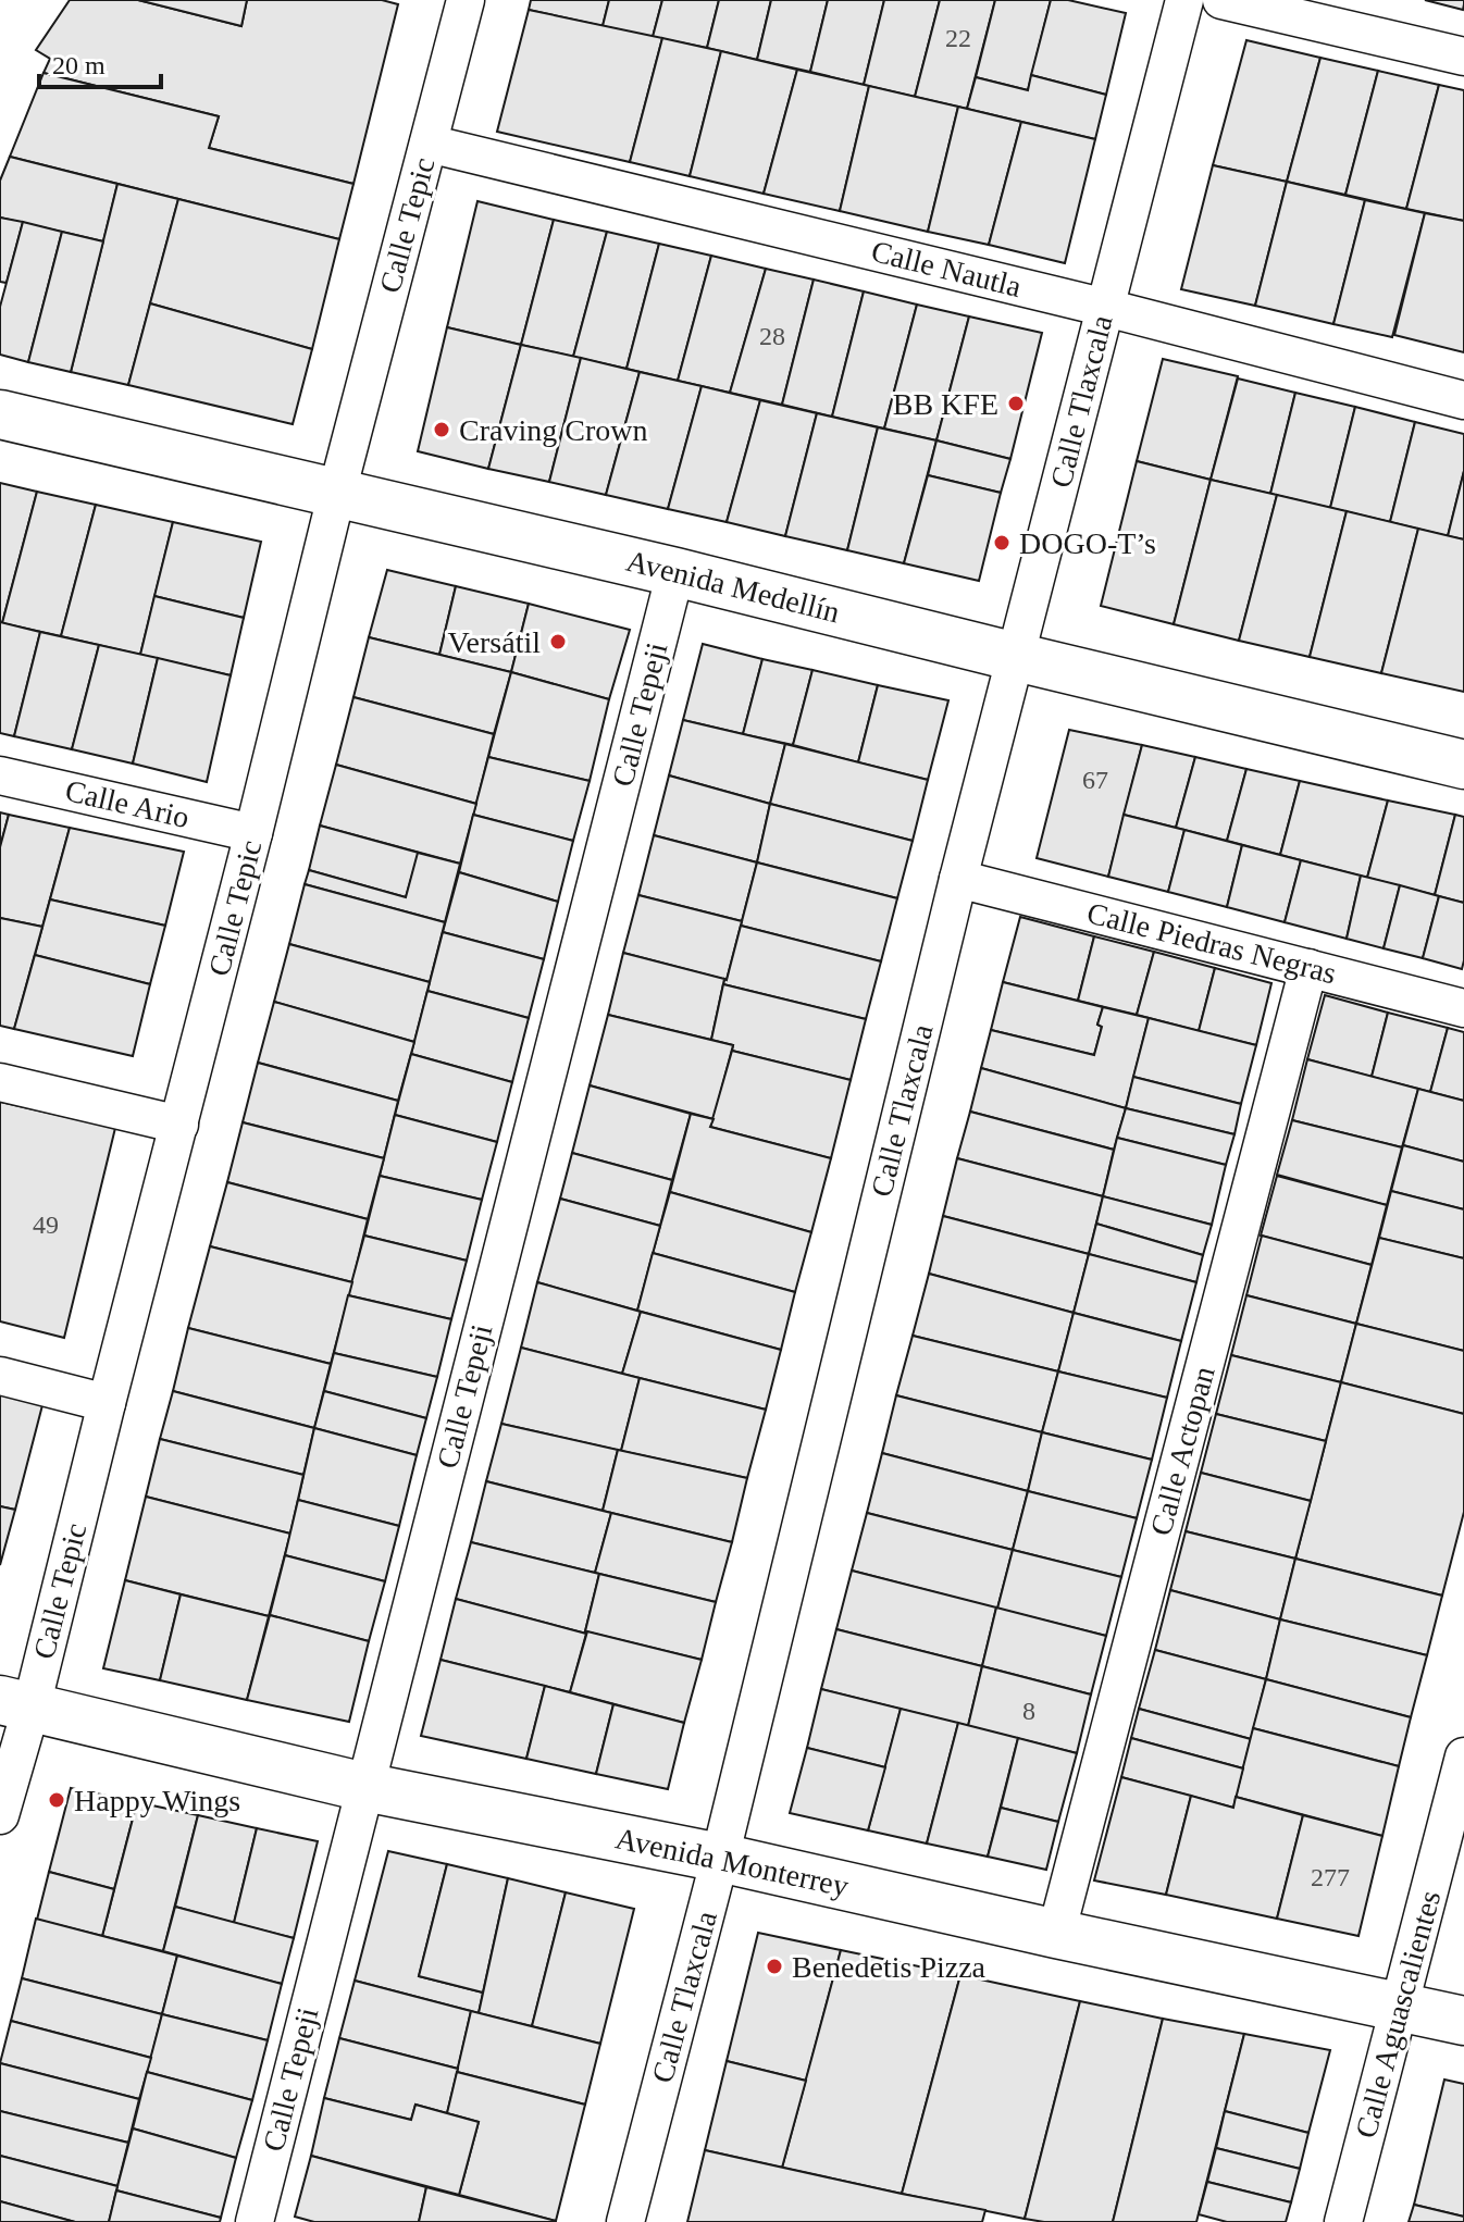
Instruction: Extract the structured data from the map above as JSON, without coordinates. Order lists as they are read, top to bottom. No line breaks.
{"streets":{"main road":["Avenida Medellín","Avenida Monterrey"],"street":["Calle Tepic","Calle Nautla","Calle Tlaxcala","Calle Tepeji","Calle Ario","Calle Piedras Negras","Calle Actopan","Calle Aguascalientes"]},"crossings":[["Calle Tepic","Calle Nautla"],["Calle Tepic","Avenida Medellín"],["Calle Tepic","Calle Ario"],["Calle Tepic","Avenida Monterrey"],["Calle Nautla","Calle Tlaxcala"],["Calle Tlaxcala","Avenida Medellín"],["Calle Tlaxcala","Calle Piedras Negras"],["Calle Tlaxcala","Avenida Monterrey"],["Avenida Medellín","Calle Tepeji"],["Calle Tepeji","Avenida Monterrey"],["Calle Piedras Negras","Calle Actopan"],["Calle Actopan","Avenida Monterrey"],["Avenida Monterrey","Calle Aguascalientes"]],"places":["BB KFE","Craving Crown","DOGO-T’s","Versátil","Happy Wings","Benedetis Pizza"],"house_numbers":["22","28","67","49","8","277"],"scale_bar":"20 m"}
